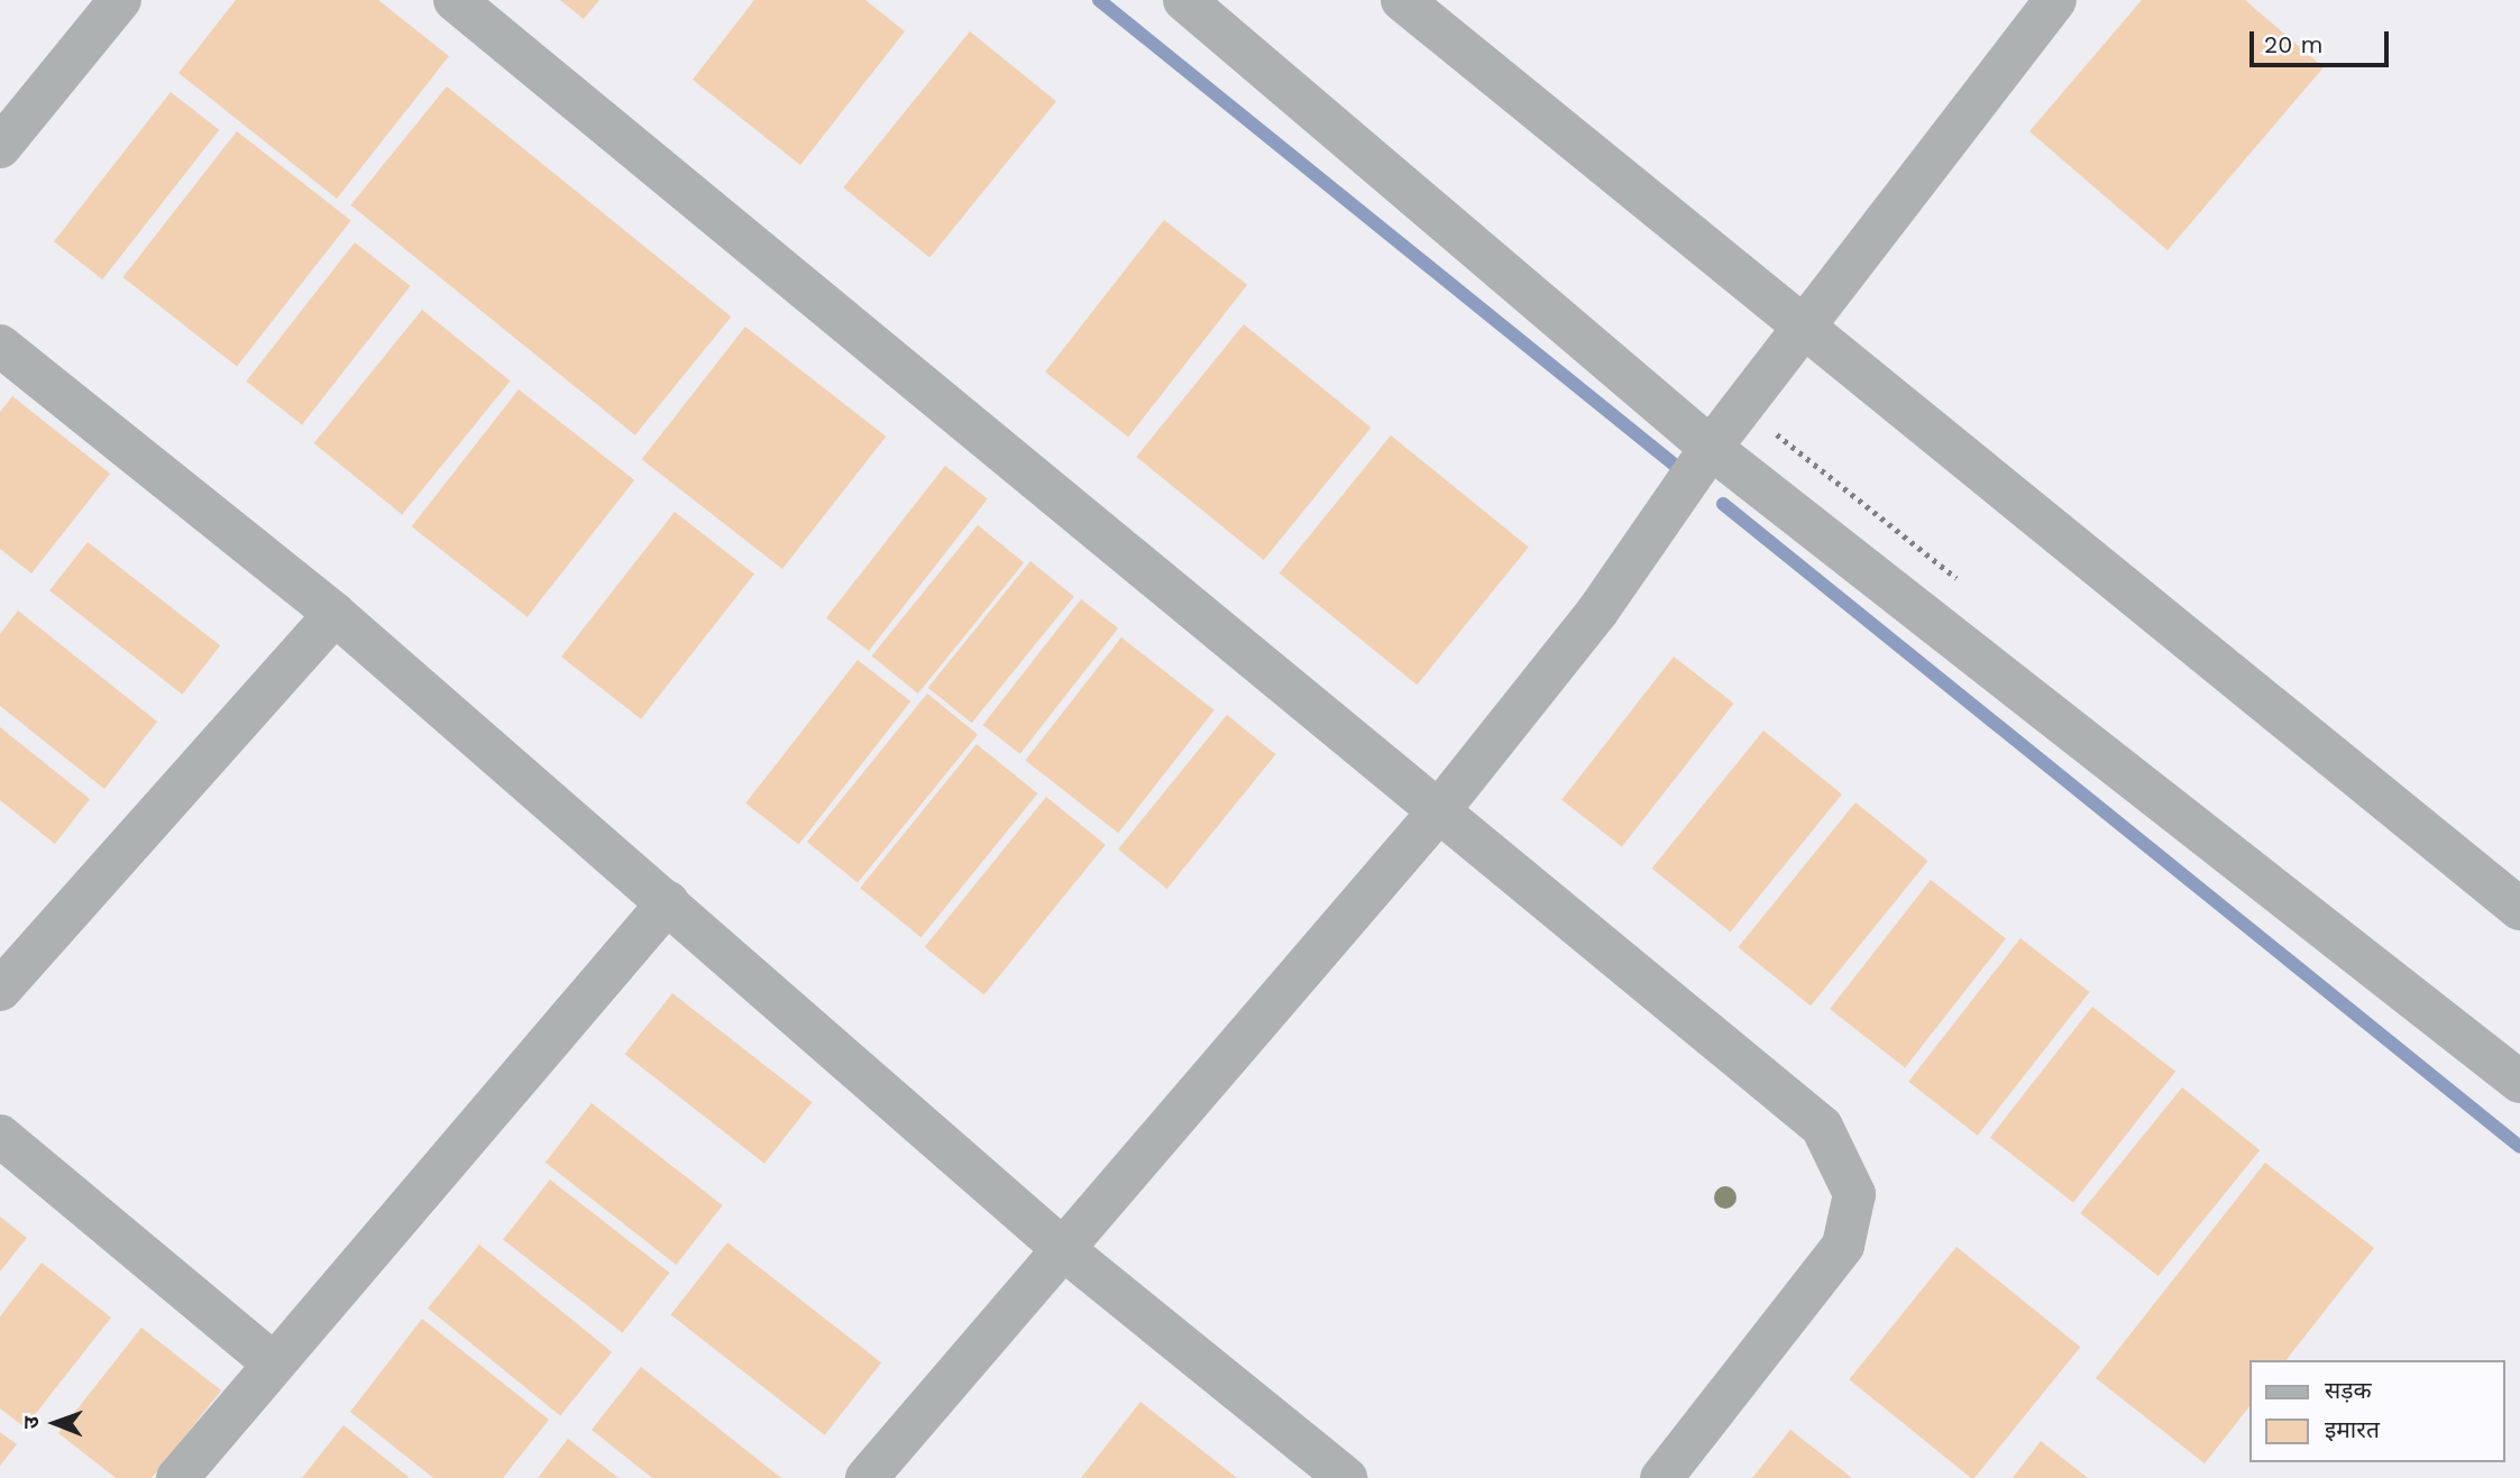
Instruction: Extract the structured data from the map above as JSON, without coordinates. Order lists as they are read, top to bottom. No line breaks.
{"legend":["सड़क","इमारत"],"scale_bar":"20 m","north":"left"}
